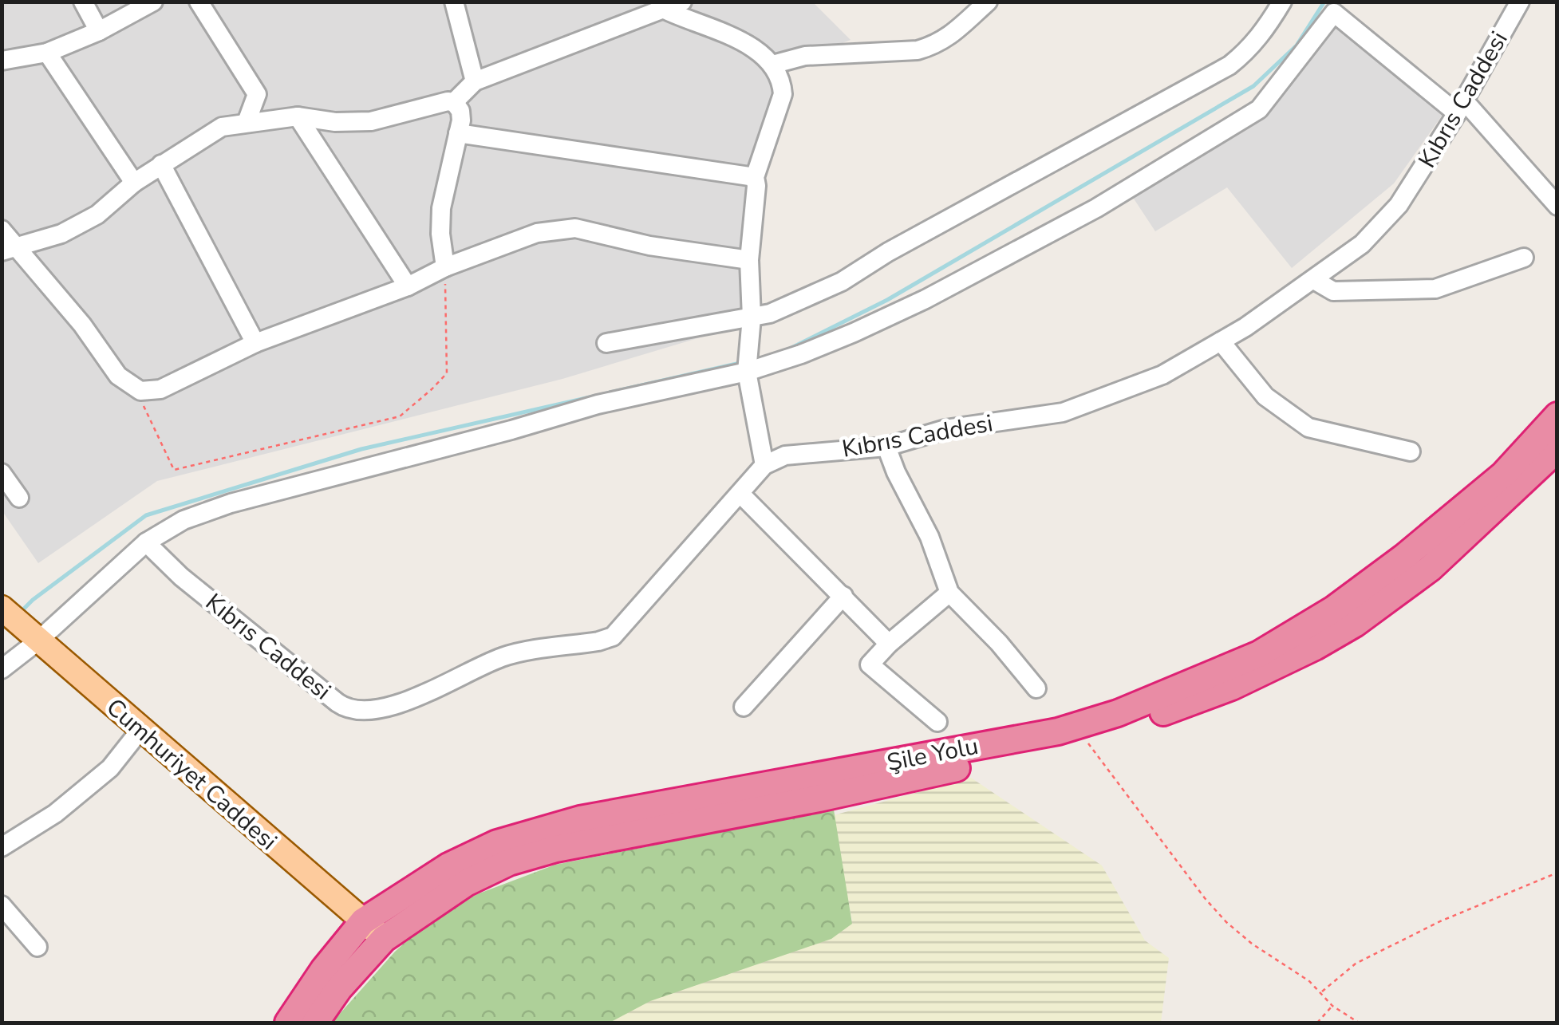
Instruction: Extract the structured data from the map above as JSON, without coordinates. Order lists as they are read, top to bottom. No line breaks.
{"streets":{"highway":["Şile Yolu"],"main road":["Cumhuriyet Caddesi"],"street":["Kıbrıs Caddesi"]},"crossings":[["Şile Yolu","Cumhuriyet Caddesi"]]}
